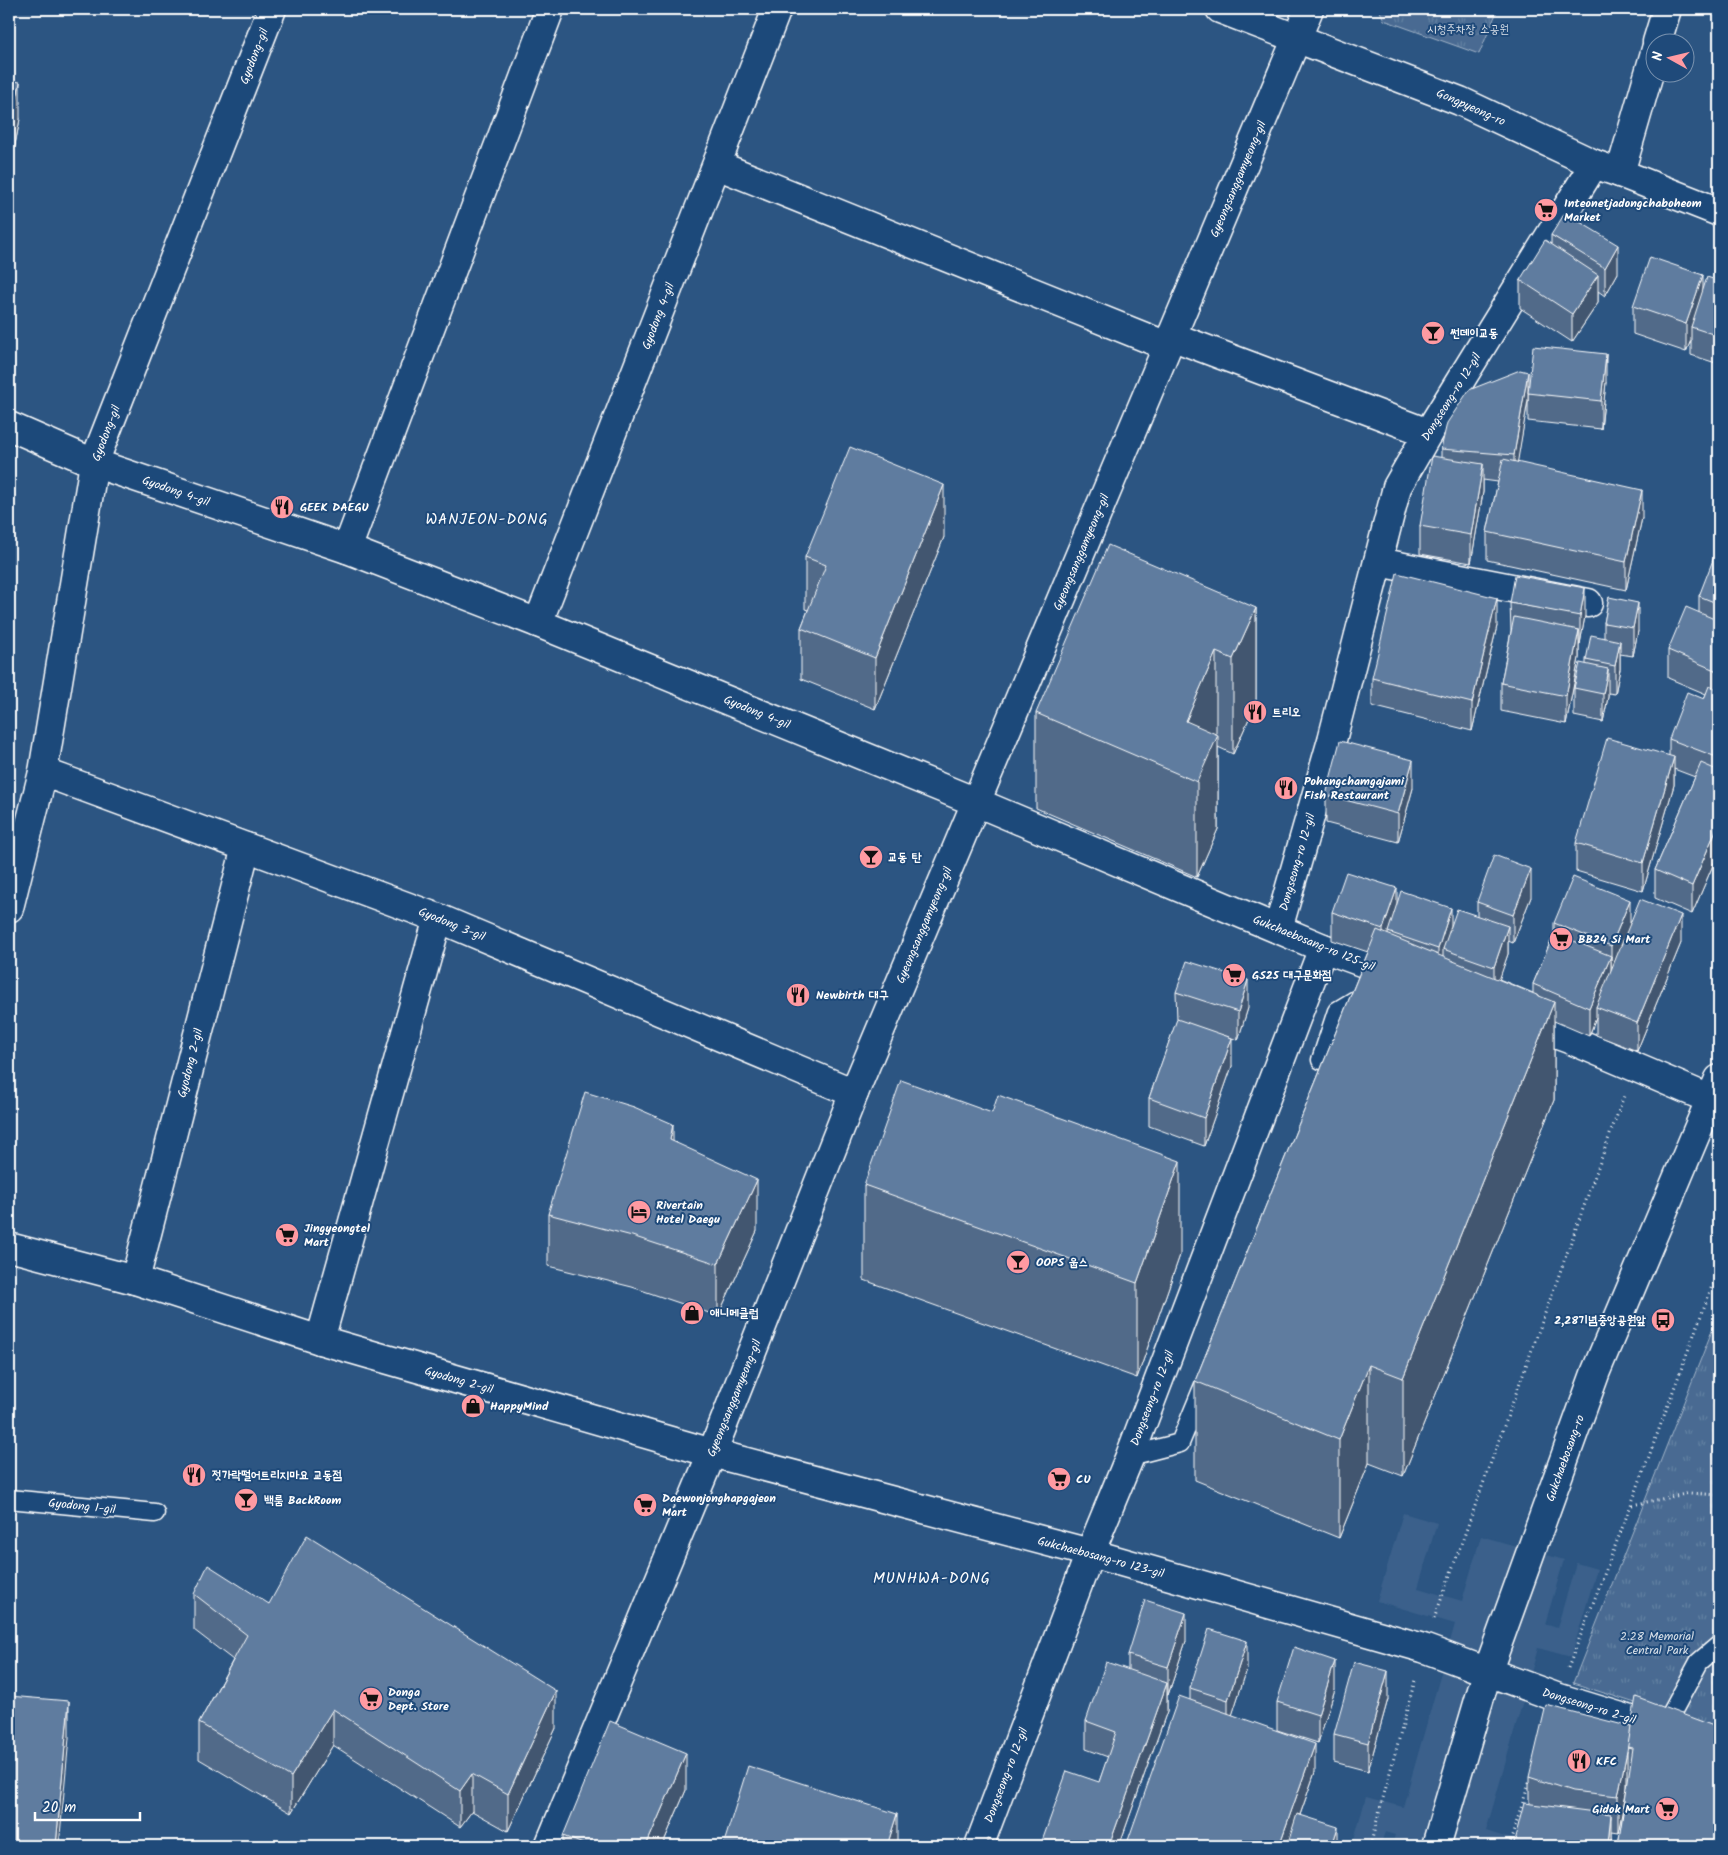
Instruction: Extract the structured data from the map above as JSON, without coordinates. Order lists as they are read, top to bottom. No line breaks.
{"streets":{"street":["Gyodong-gil","Gongpyeong-ro","Gyeongsanggamyeong-gil","Gyodong 4-gil","Dongseong-ro 12-gil","Gyodong 3-gil","Gukchaebosang-ro 125-gil","Gyodong 2-gil","Gukchaebosang-ro","Gukchaebosang-ro 123-gil","Dongseong-ro 2-gil"],"lane":["Gyodong 1-gil"]},"crossings":[["Gyodong-gil","Gyodong 4-gil"],["Gyodong-gil","Gyodong 3-gil"],["Gongpyeong-ro","Gyeongsanggamyeong-gil"],["Gongpyeong-ro","Dongseong-ro 12-gil"],["Gyeongsanggamyeong-gil","Gyodong 4-gil"],["Gyeongsanggamyeong-gil","Gyodong 3-gil"],["Gyeongsanggamyeong-gil","Gukchaebosang-ro 125-gil"],["Gyeongsanggamyeong-gil","Gyodong 2-gil"],["Gyeongsanggamyeong-gil","Gukchaebosang-ro 123-gil"],["Gyodong 4-gil","Gukchaebosang-ro 125-gil"],["Dongseong-ro 12-gil","Gukchaebosang-ro 125-gil"],["Dongseong-ro 12-gil","Gukchaebosang-ro 123-gil"],["Gyodong 3-gil","Gyodong 2-gil"],["Gyodong 2-gil","Gukchaebosang-ro 123-gil"],["Gukchaebosang-ro","Gukchaebosang-ro 123-gil"],["Gukchaebosang-ro","Dongseong-ro 2-gil"],["Gukchaebosang-ro 123-gil","Dongseong-ro 2-gil"]],"districts":["WANJEON-DONG","MUNHWA-DONG"],"parks":["시청주차장 소공원","2.28 Memorial Central Park"],"places":{"supermarket":["Inteonetjadongchaboheom Market","BB24 Si Mart","GS25 대구문화점","Jingyeongtel Mart","CU","Daewonjonghapgajeon Mart","Donga Dept. Store","Gidok Mart"],"bar":["썬데이교동","교동 탄","OOPS 웁스","백룸 BackRoom"],"restaurant":["GEEK DAEGU","트리오","Pohangchamgajami Fish Restaurant","Newbirth 대구","젓가락떨어트리지마요 교동점","KFC"],"hotel":["Rivertain Hotel Daegu"],"shop":["애니메클럽","HappyMind"],"bus stop":["2,28기념중앙공원앞"]},"scale_bar":"20 m","north":"left"}
